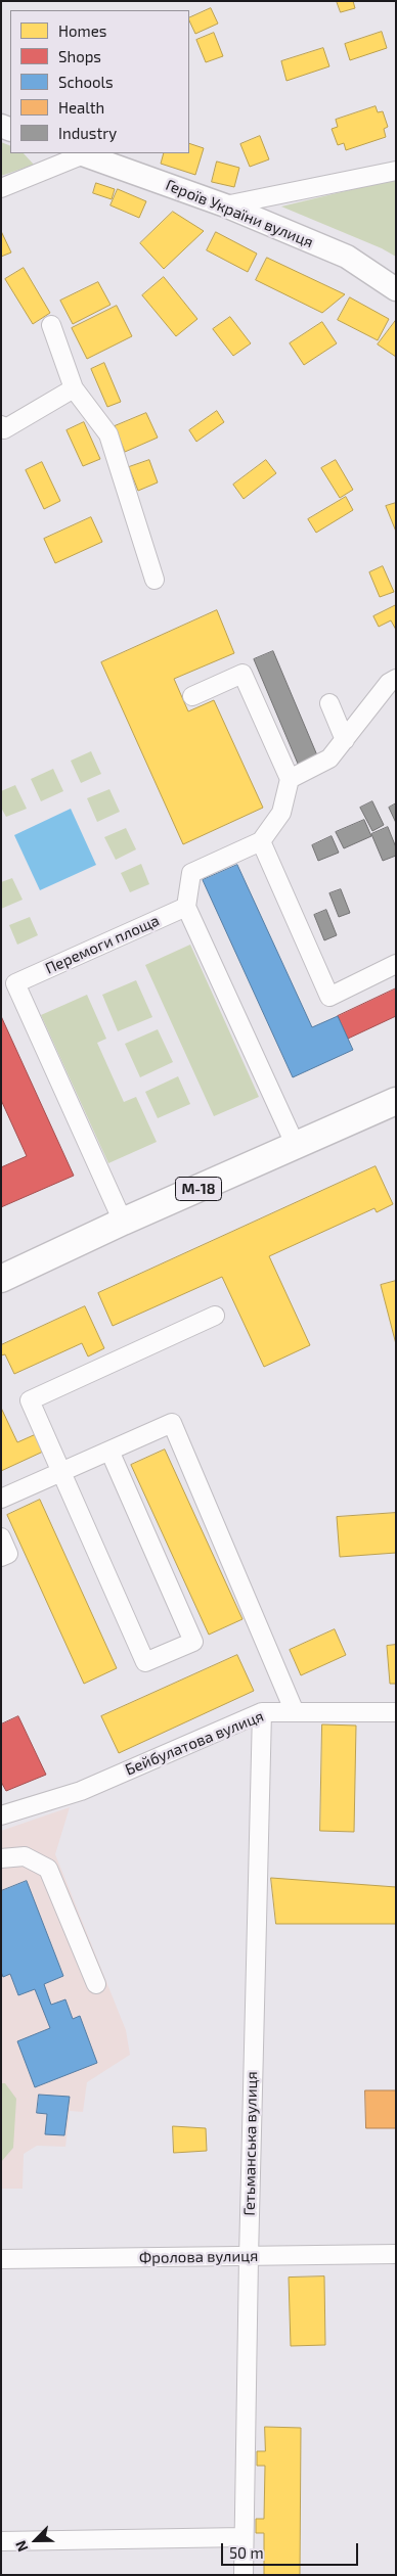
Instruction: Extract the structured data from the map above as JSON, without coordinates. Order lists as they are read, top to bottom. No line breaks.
{"streets":{"highway":["М-18"],"main road":["Героїв України вулиця"],"street":["Перемоги площа","Бейбулатова вулиця","Гетьманська вулиця","Фролова вулиця"]},"crossings":[["Перемоги площа","М-18"],["Бейбулатова вулиця","Гетьманська вулиця"],["Гетьманська вулиця","Фролова вулиця"]],"legend":["Homes","Shops","Schools","Health","Industry"],"scale_bar":"50 m","north":"bottom left"}
